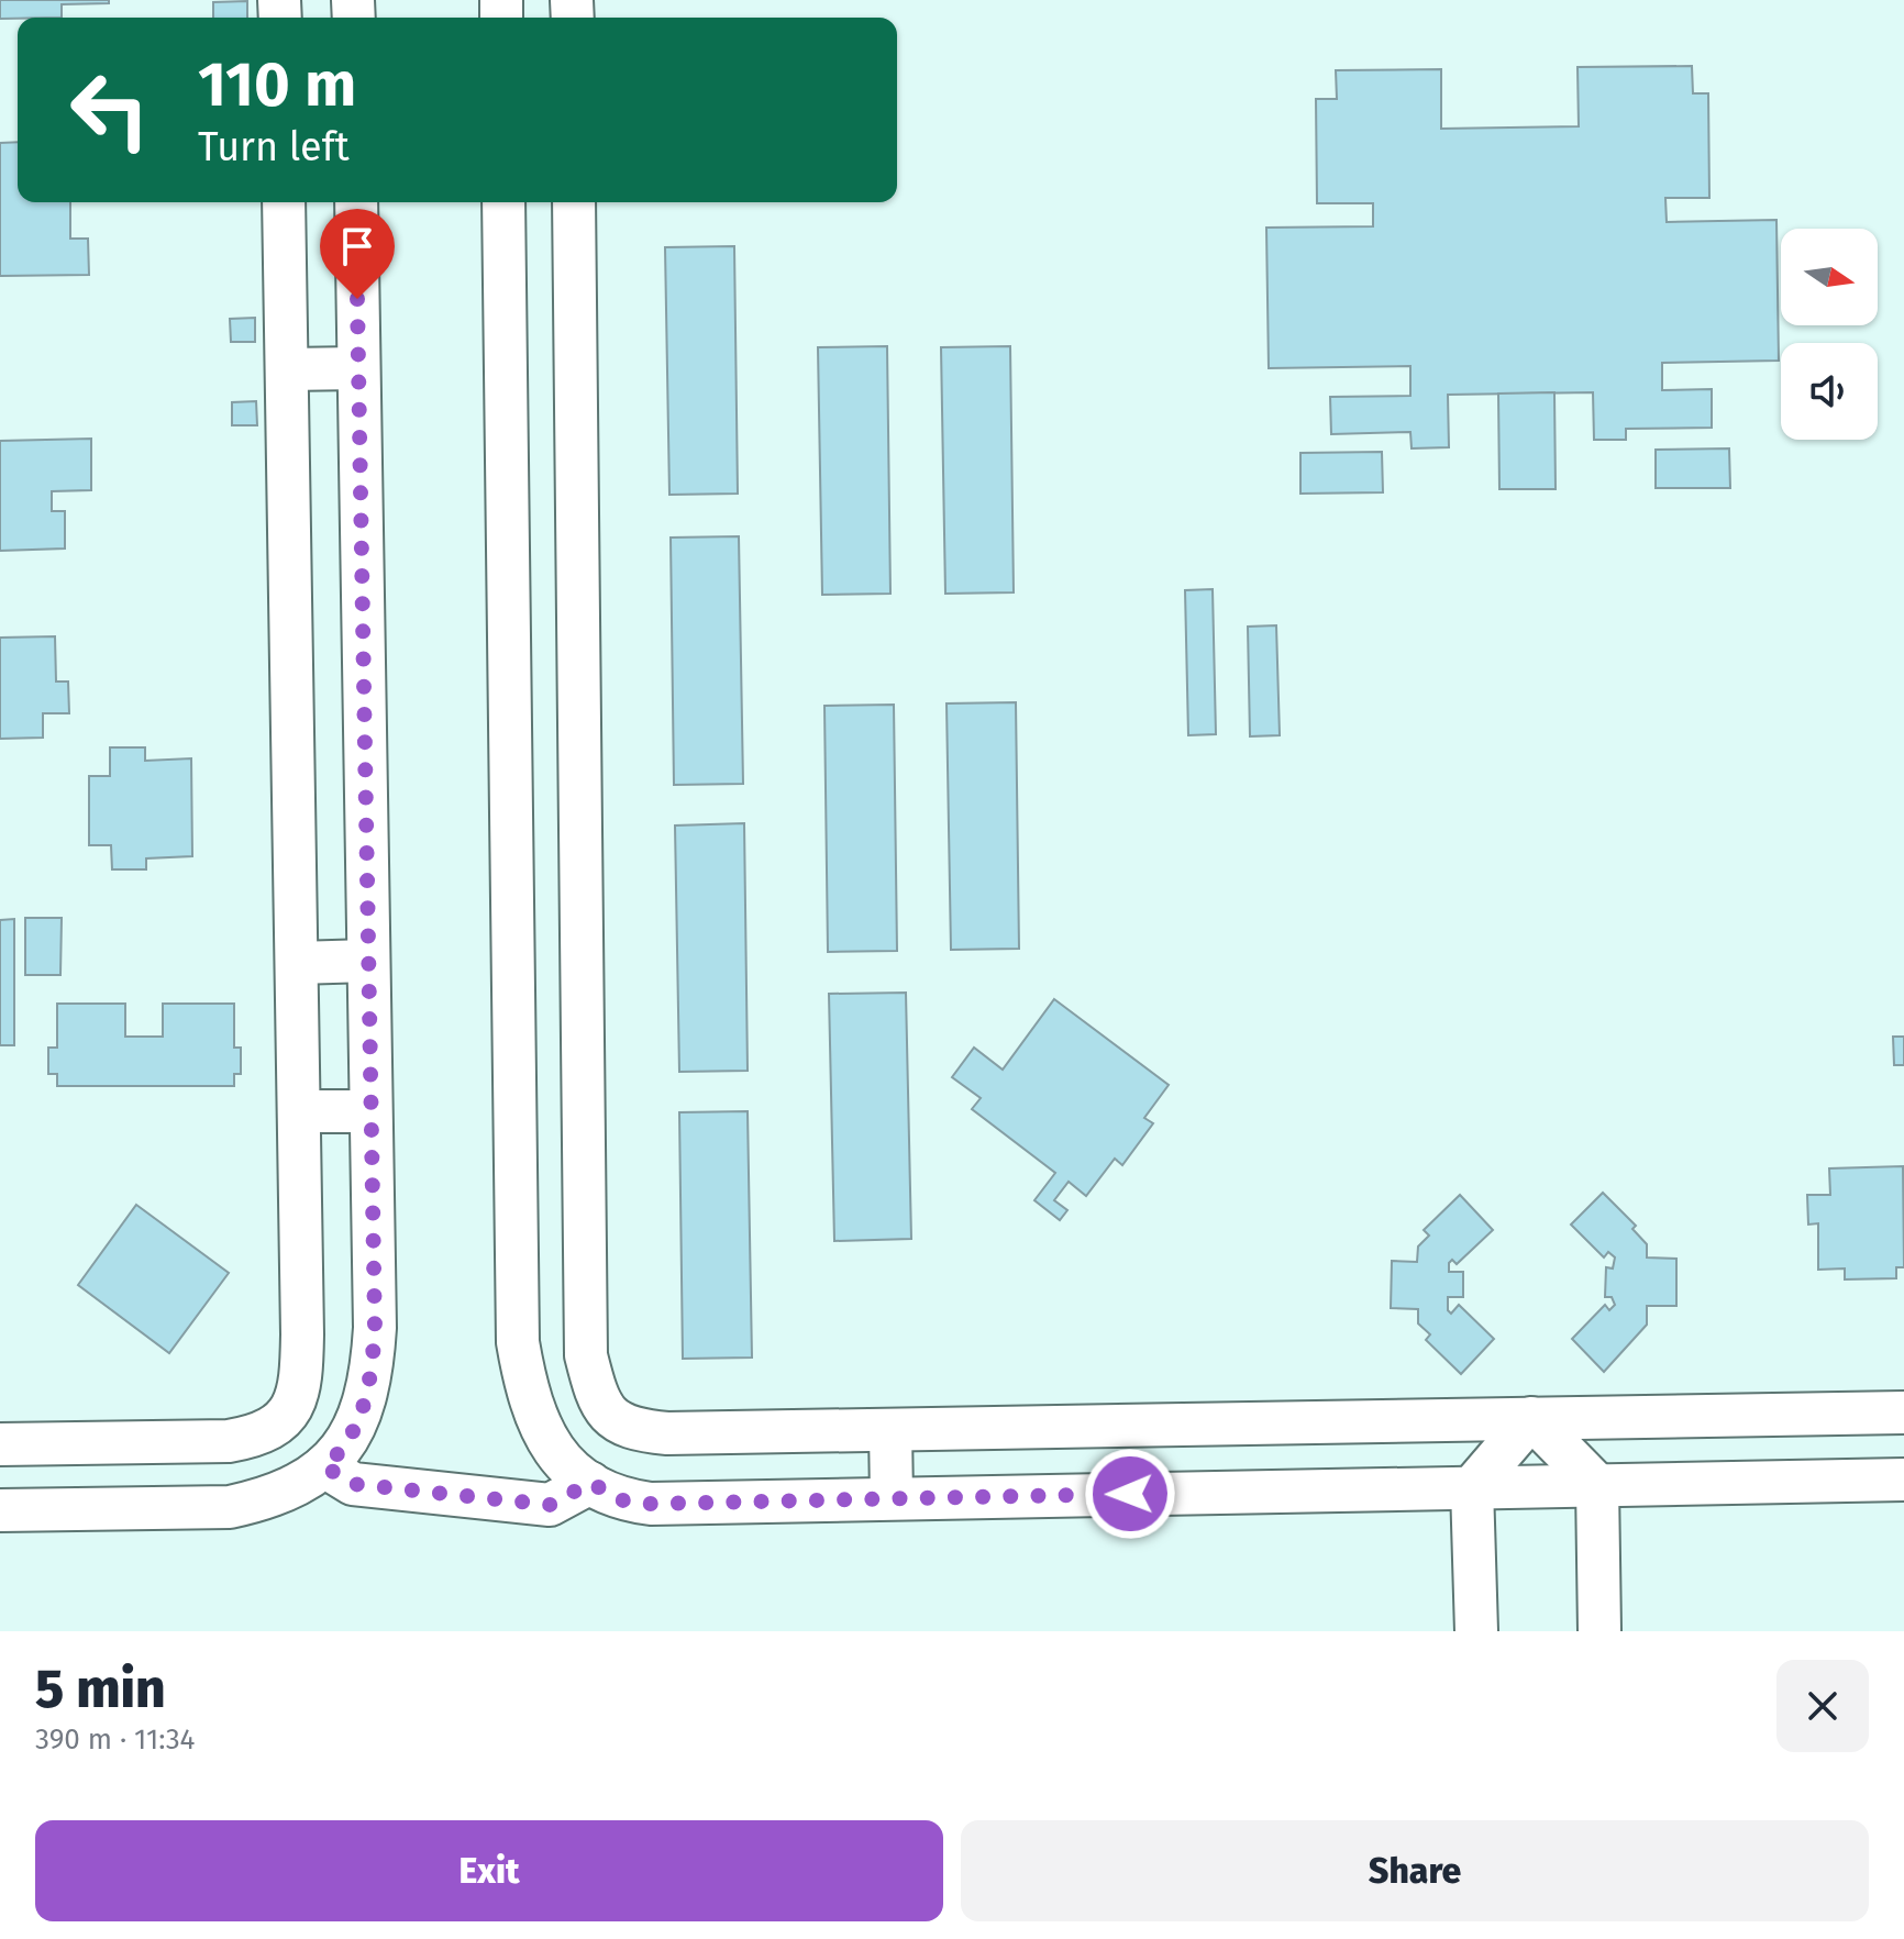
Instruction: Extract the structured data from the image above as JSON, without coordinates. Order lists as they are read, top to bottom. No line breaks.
{"north":"right","page":{"turn":["110 m","Turn left"],"heading":["5 min","390 m · 11:34"],"buttons":["Exit","Share"]}}
